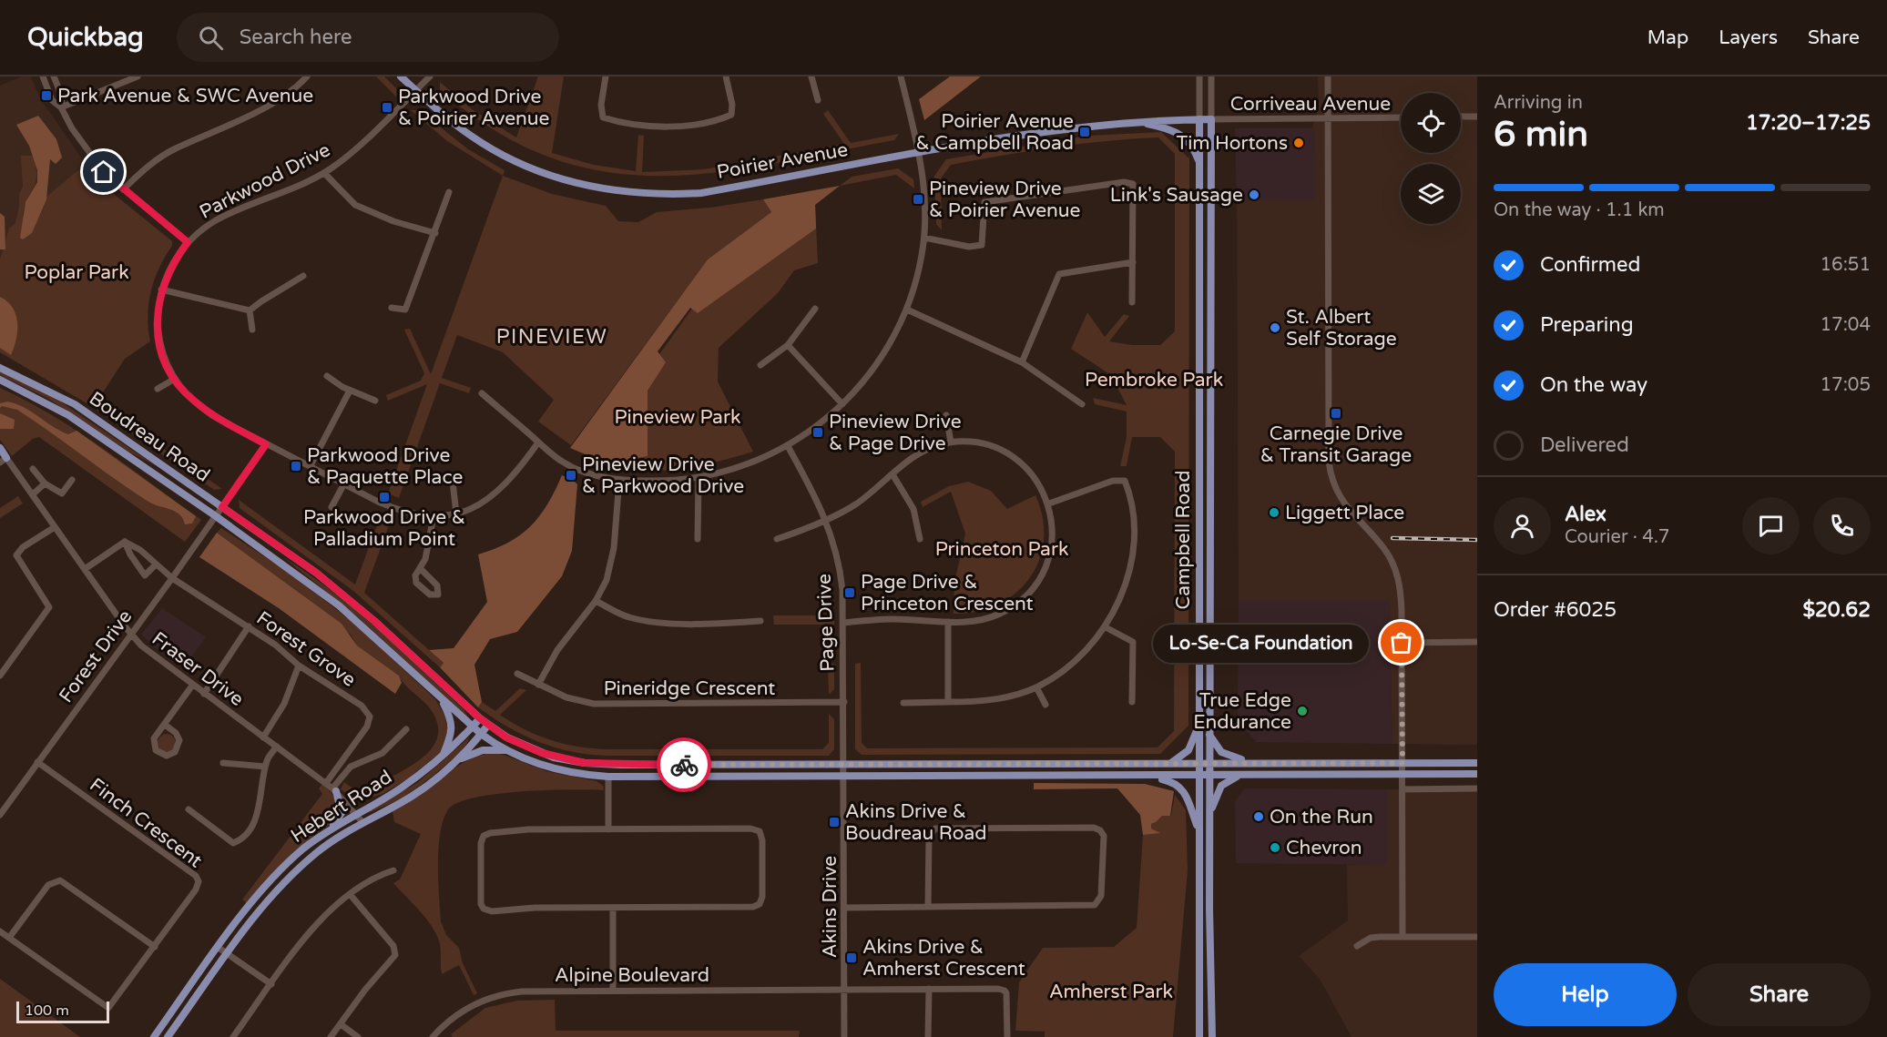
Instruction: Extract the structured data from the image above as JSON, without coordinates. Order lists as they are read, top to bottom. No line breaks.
{"streets":{"main road":["Poirier Avenue","Boudreau Road","Campbell Road","Hebert Road"],"street":["Corriveau Avenue","Parkwood Drive","Page Drive","Forest Grove","Forest Drive","Fraser Drive","Pineridge Crescent","Finch Crescent","Akins Drive","Alpine Boulevard"]},"crossings":[["Corriveau Avenue","Poirier Avenue"],["Corriveau Avenue","Campbell Road"],["Poirier Avenue","Parkwood Drive"],["Poirier Avenue","Campbell Road"],["Parkwood Drive","Forest Drive"],["Boudreau Road","Campbell Road"],["Boudreau Road","Page Drive"],["Boudreau Road","Forest Drive"],["Boudreau Road","Hebert Road"],["Boudreau Road","Akins Drive"],["Page Drive","Pineridge Crescent"],["Page Drive","Akins Drive"],["Forest Grove","Forest Drive"],["Forest Grove","Fraser Drive"],["Forest Drive","Fraser Drive"],["Forest Drive","Finch Crescent"],["Fraser Drive","Hebert Road"],["Akins Drive","Alpine Boulevard"]],"districts":["PINEVIEW"],"parks":["Poplar Park","Pembroke Park","Pineview Park","Princeton Park","Amherst Park"],"places":{"transit":["Park Avenue & SWC Avenue","Parkwood Drive & Poirier Avenue","Poirier Avenue & Campbell Road","Pineview Drive & Poirier Avenue","Carnegie Drive & Transit Garage","Pineview Drive & Page Drive","Parkwood Drive & Paquette Place","Pineview Drive & Parkwood Drive","Parkwood Drive & Palladium Point","Page Drive & Princeton Crescent","Akins Drive & Boudreau Road","Akins Drive & Amherst Crescent"],"other":["Tim Hortons","Link's Sausage","St. Albert Self Storage","Liggett Place","Lo-Se-Ca Foundation","True Edge Endurance","On the Run","Chevron"]},"scale_bar":"100 m","page":{"header":"Quickbag","search":"Search here","nav":["Map","Layers","Share"],"heading":["6 min","Arriving in","17:20–17:25"],"panel":["Alex","Courier · 4.7","Order #6025","$20.62"],"bar":"On the way · 1.1 km","list":[["Confirmed","16:51"],["Preparing","17:04"],["On the way","17:05"],"Delivered"],"bubble":"Lo-Se-Ca Foundation","buttons":["Help","Share"],"scale":"100 m"}}
